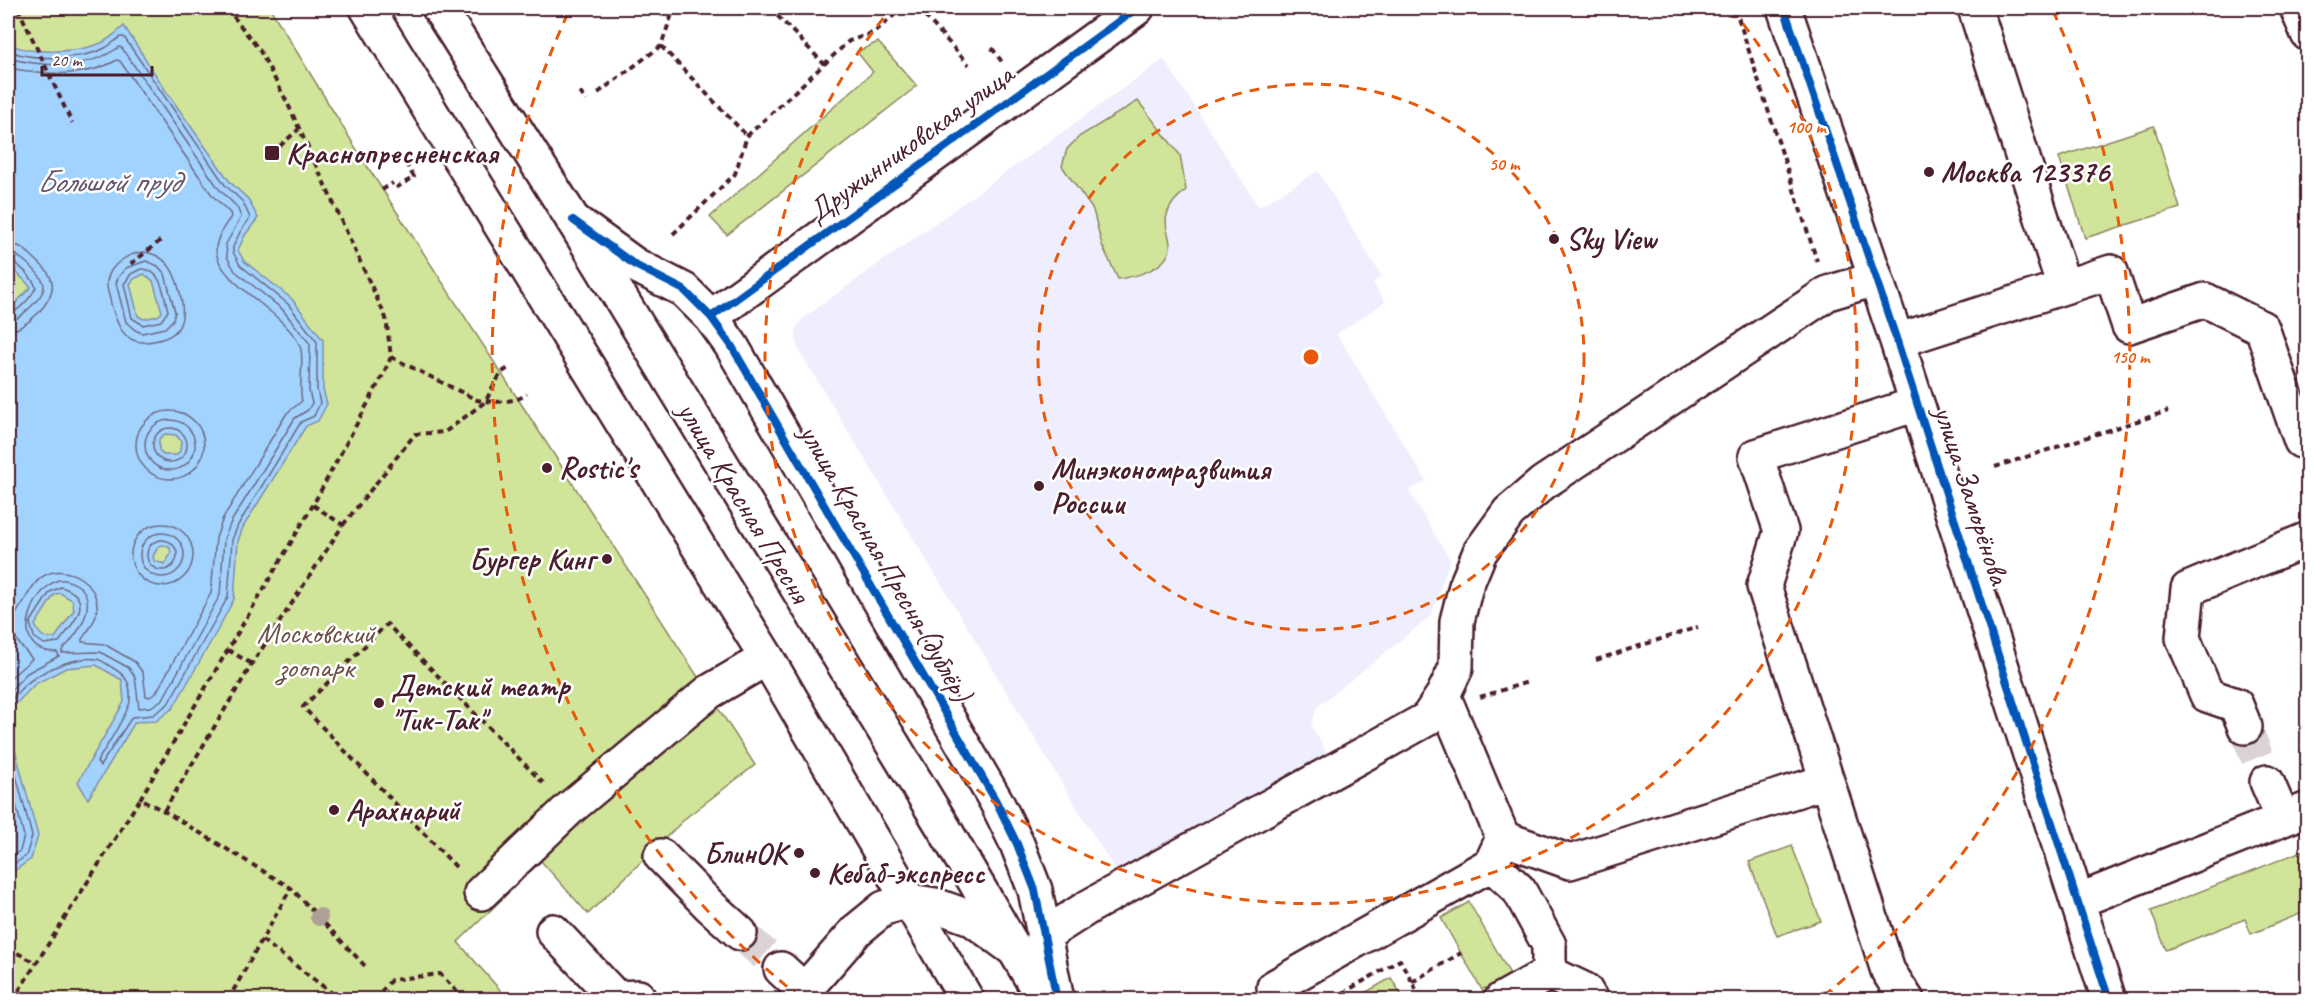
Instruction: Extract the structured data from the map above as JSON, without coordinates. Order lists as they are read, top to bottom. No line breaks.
{"streets":{"street":["Дружинниковская улица","улица Заморёнова","улица Красная Пресня","улица Красная Пресня (дублёр)"]},"crossings":[["Дружинниковская улица","улица Красная Пресня (дублёр)"],["улица Красная Пресня","улица Красная Пресня (дублёр)"]],"water":["Большой пруд"],"parks":["Московский зоопарк"],"places":{"transit":["Краснопресненская"],"other":["Москва 123376","Sky View","Rostic's","Минэкономразвития России","Бургер Кинг","Детский театр \"Тик-Так\"","Арахнарий","БлинОК","Кебаб-экспресс"]},"scale_bar":"20 m","rings":["100 m","50 m","150 m"]}
